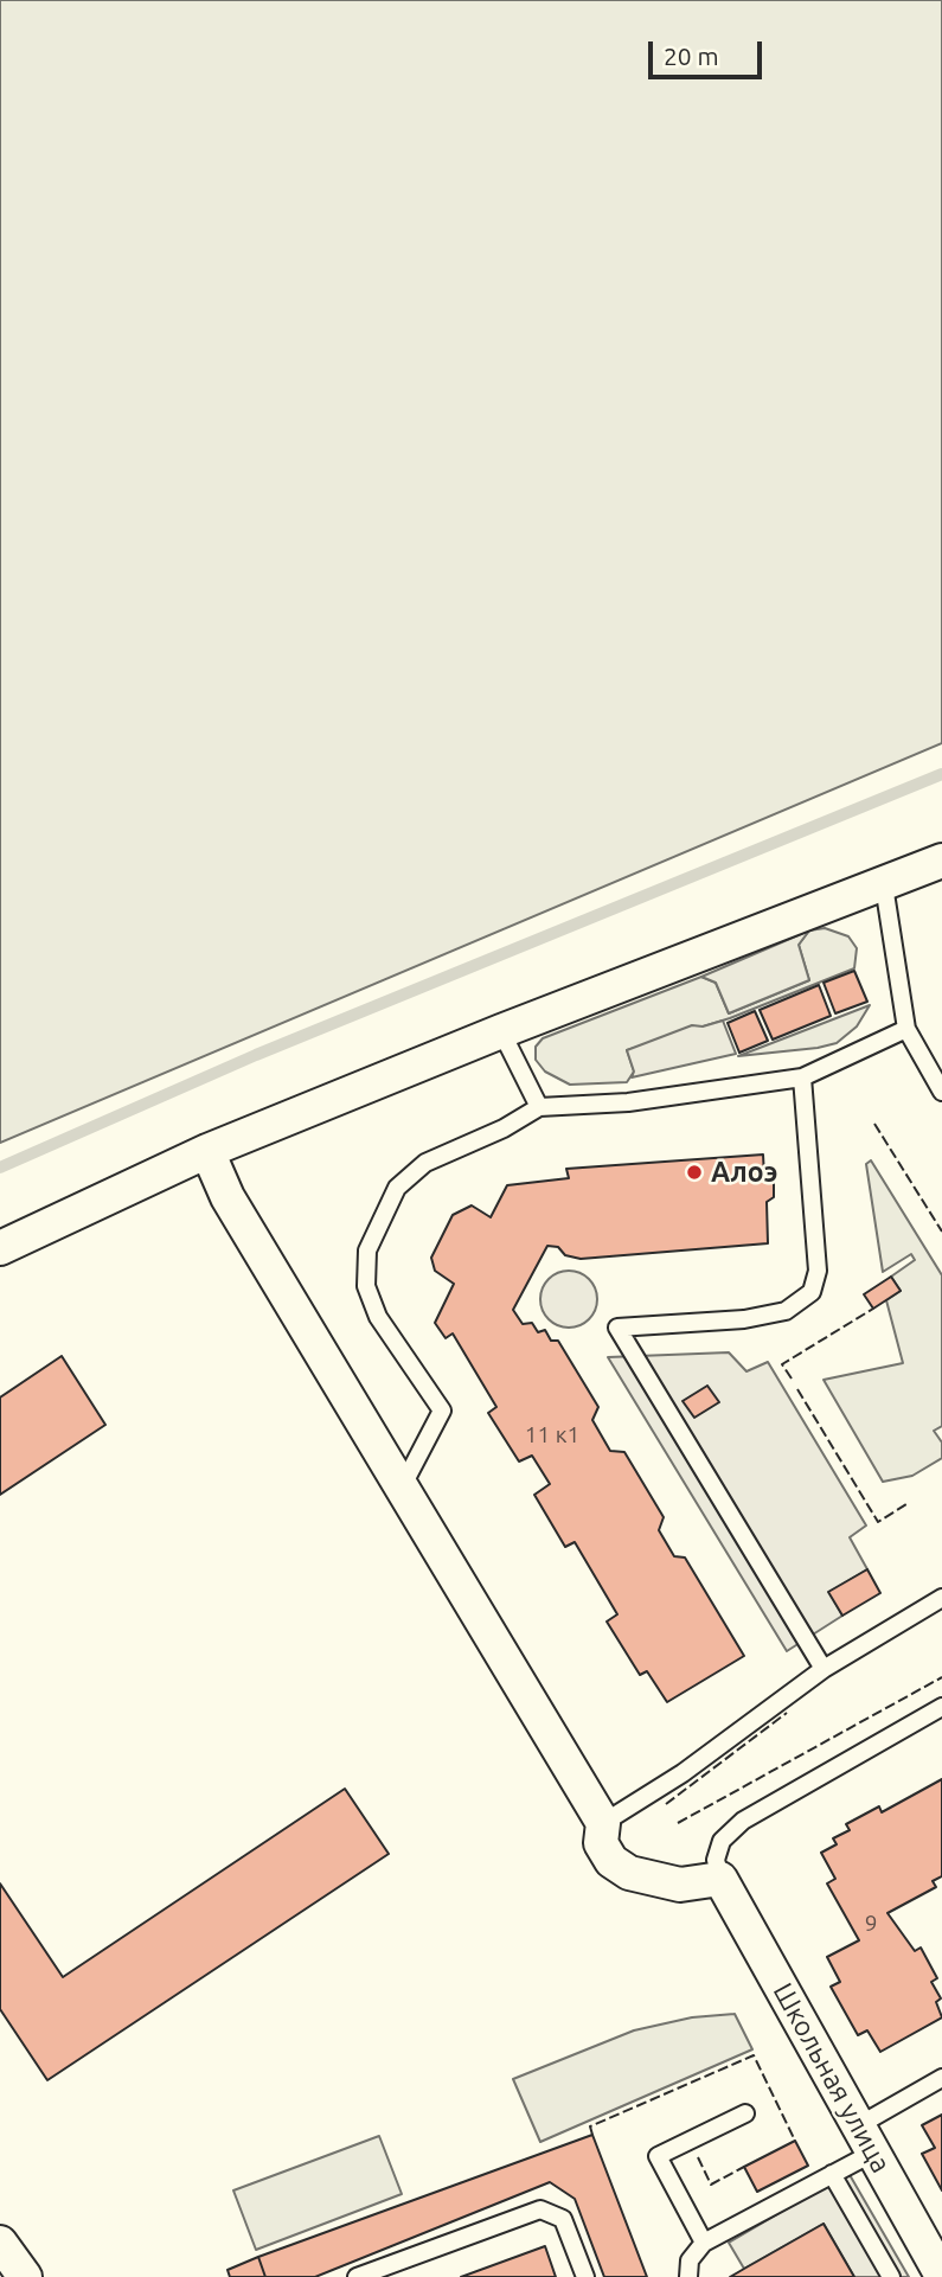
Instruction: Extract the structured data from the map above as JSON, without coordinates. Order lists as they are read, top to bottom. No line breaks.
{"streets":{"street":["Школьная улица"]},"places":["Алоэ"],"house_numbers":["11 к1","9"],"scale_bar":"20 m"}
